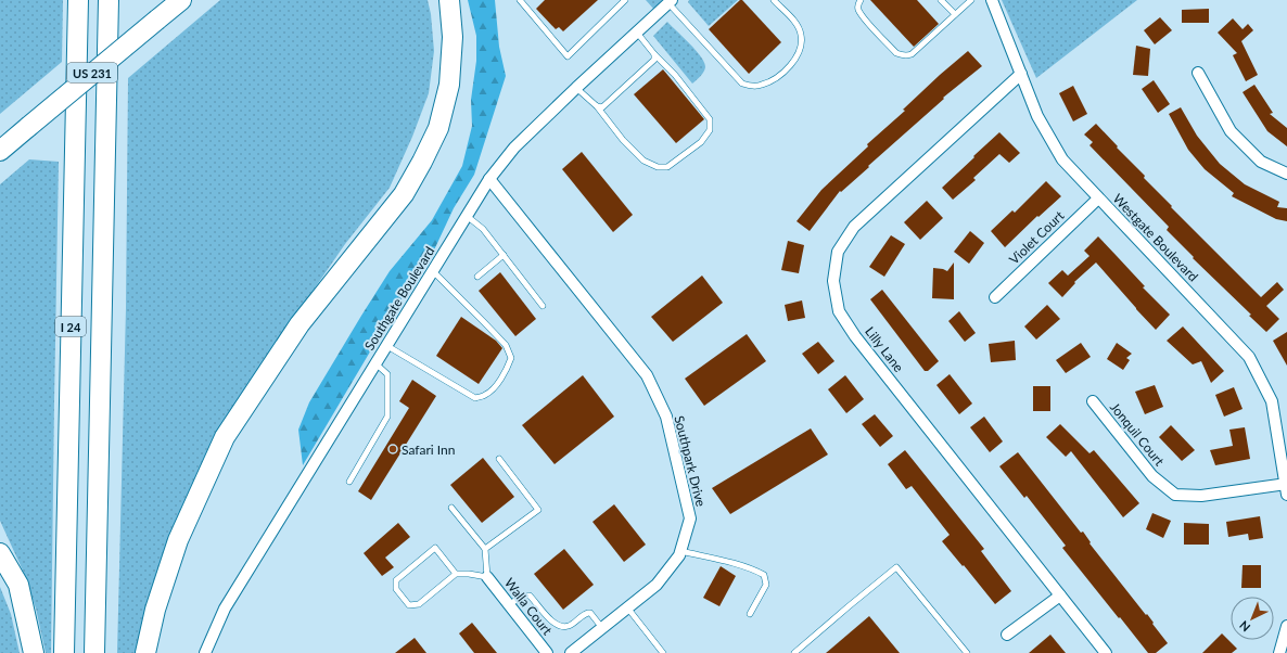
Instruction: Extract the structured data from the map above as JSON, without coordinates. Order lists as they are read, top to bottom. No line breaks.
{"streets":{"highway":["US 231","I 24"],"street":["Violet Court","Westgate Boulevard","Southgate Boulevard","Lilly Lane","Jonquil Court","Southpark Drive","Walla Court"]},"crossings":[["Violet Court","Westgate Boulevard"],["Westgate Boulevard","Lilly Lane"],["Westgate Boulevard","Jonquil Court"],["Southgate Boulevard","Southpark Drive"]],"places":["Safari Inn"],"north":"bottom left"}
